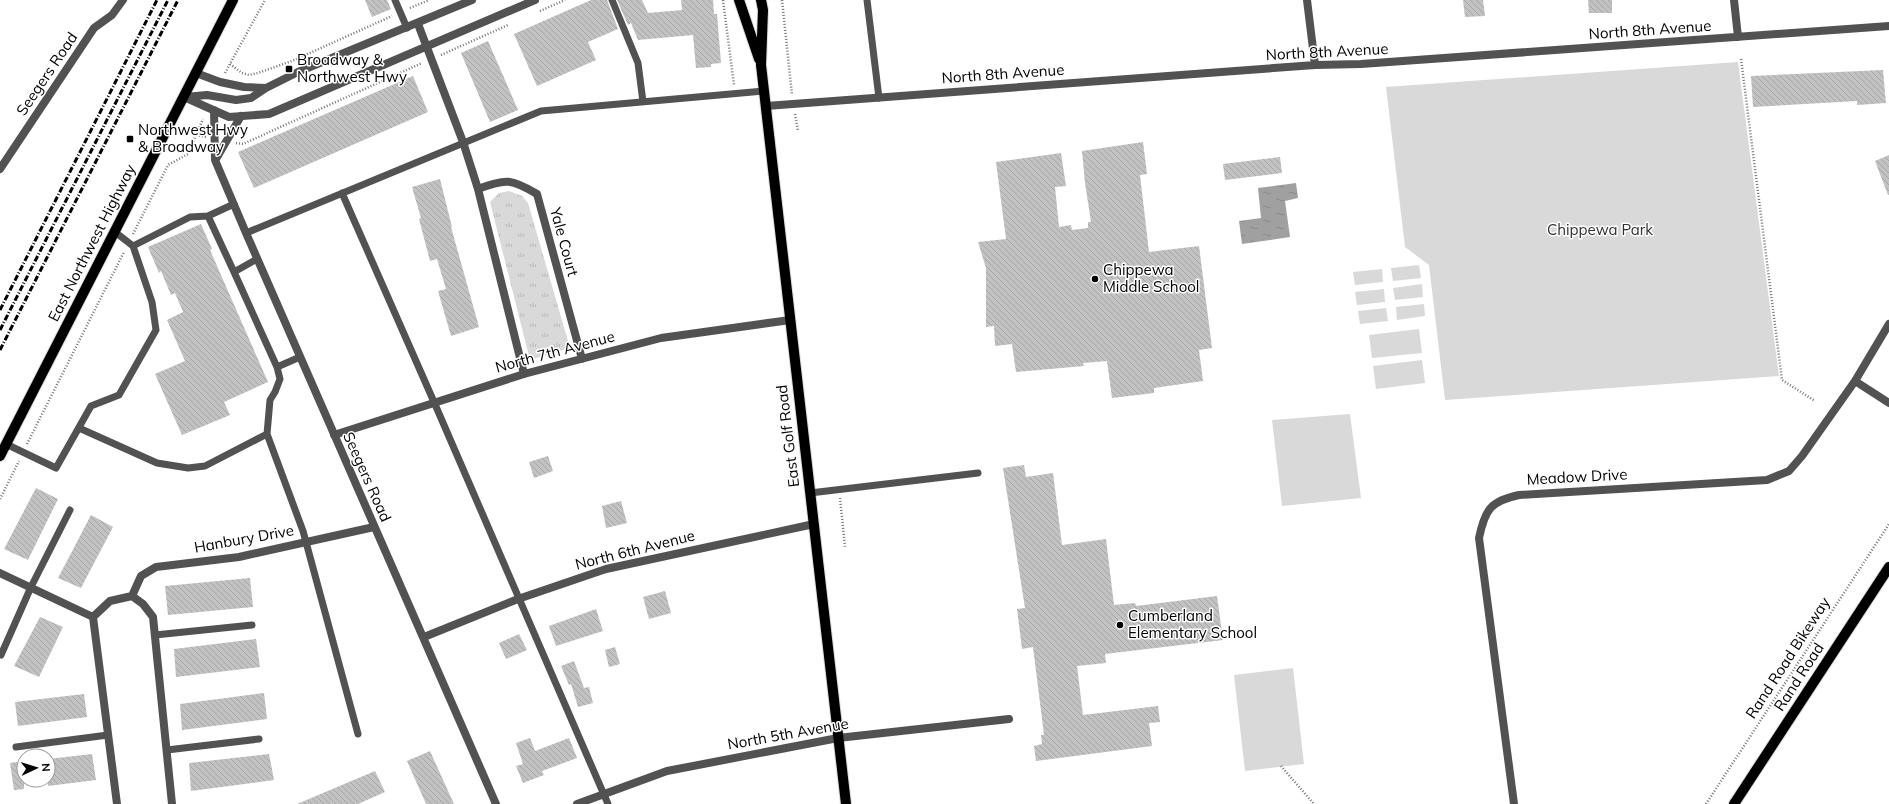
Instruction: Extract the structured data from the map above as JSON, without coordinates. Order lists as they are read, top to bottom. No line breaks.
{"streets":{"main road":["East Northwest Highway","East Golf Road","Rand Road"],"street":["North 8th Avenue","Seegers Road","Yale Court","North 7th Avenue","Meadow Drive","Hanbury Drive","North 6th Avenue","North 5th Avenue"],"path":["Rand Road Bikeway"]},"crossings":[["North 8th Avenue","East Golf Road"],["Seegers Road","North 7th Avenue"],["Seegers Road","Hanbury Drive"],["Seegers Road","North 6th Avenue"],["Yale Court","North 7th Avenue"],["North 7th Avenue","East Golf Road"],["East Golf Road","North 6th Avenue"],["East Golf Road","North 5th Avenue"]],"parks":["Chippewa Park"],"places":{"transit":["Broadway & Northwest Hwy","Northwest Hwy & Broadway"],"other":["Chippewa Middle School","Cumberland Elementary School"]},"north":"right"}
